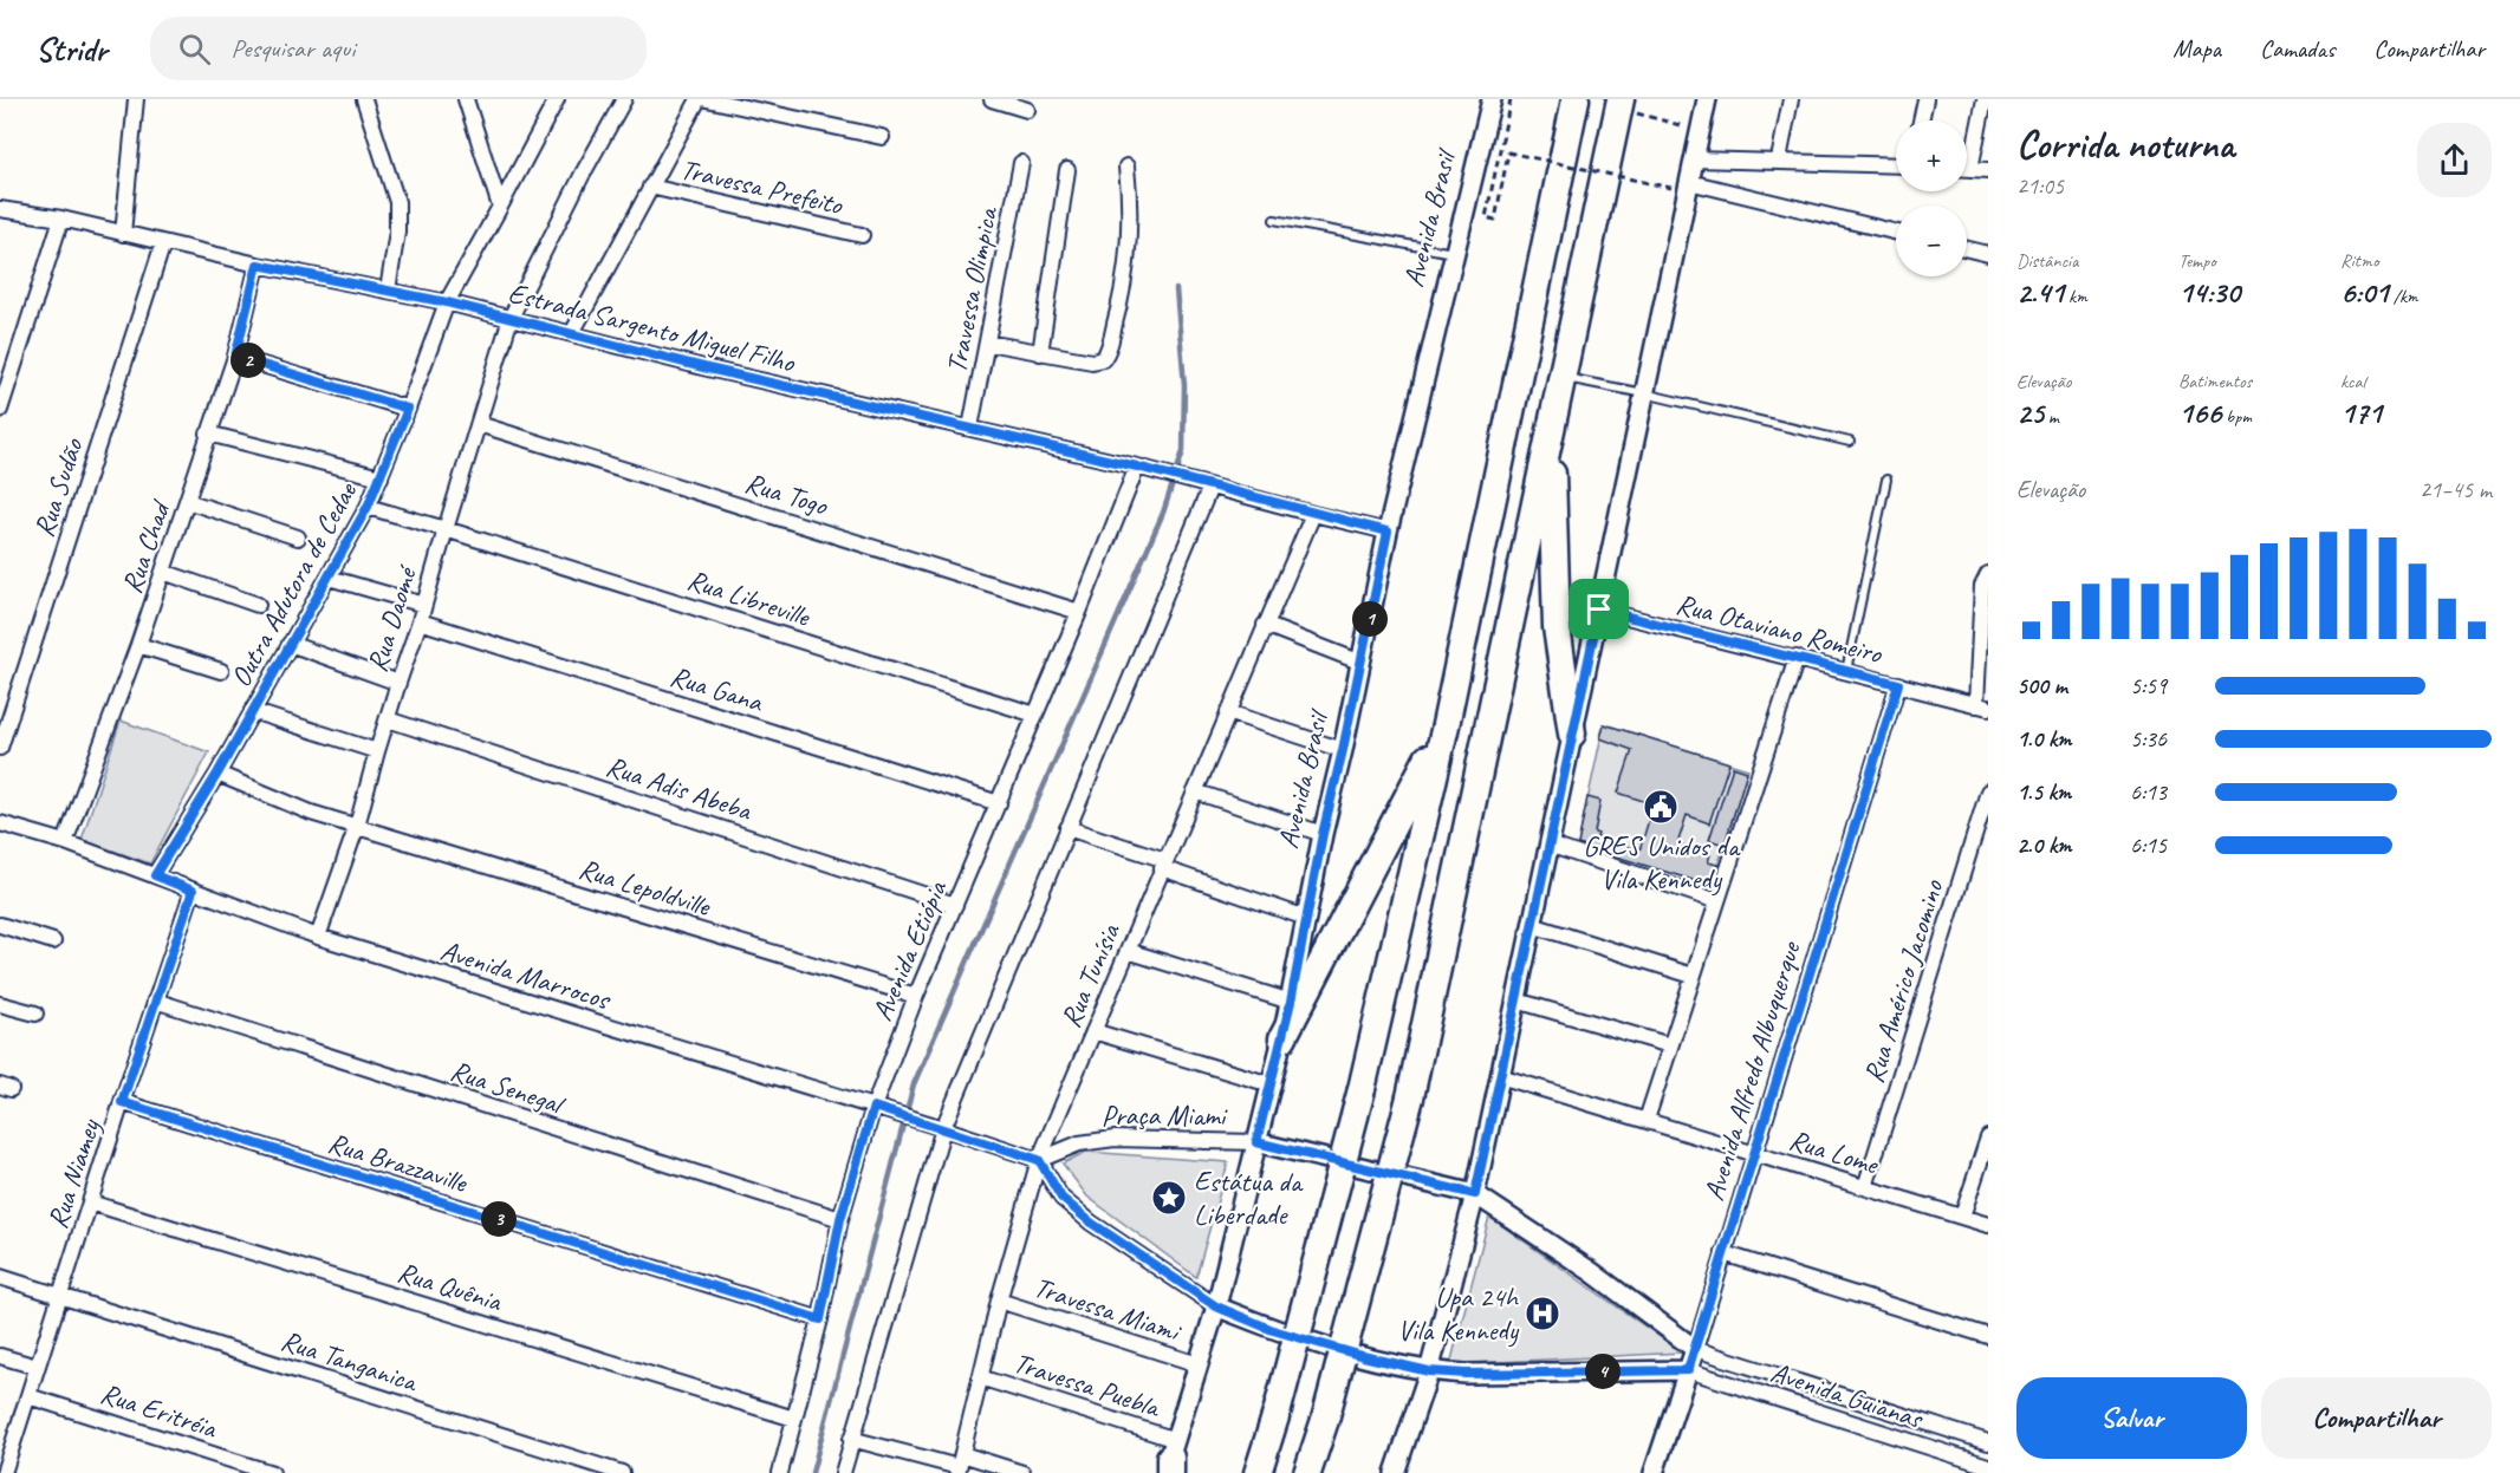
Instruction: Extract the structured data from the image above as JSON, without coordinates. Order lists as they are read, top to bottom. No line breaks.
{"streets":{"street":["Travessa Prefeito","Avenida Brasil","Travessa Olimpica","Estrada Sargento Miguel Filho","Rua Sudão","Rua Togo","Rua Chad","Outra Adutora de Cedae","Rua Libreville","Rua Daomé","Rua Otaviano Romeiro","Rua Gana","Rua Adis Abeba","Rua Lepoldville","Avenida Etiópia","Avenida Marrocos","Rua Tunísia","Rua Américo Jacomino","Avenida Alfredo Albuquerque","Rua Senegal","Praça Miami","Rua Lome","Rua Brazzaville","Rua Niamey","Rua Quênia","Travessa Miami","Rua Tanganica","Travessa Puebla","Avenida Guianas","Rua Eritréia"]},"crossings":[["Avenida Brasil","Praça Miami"],["Avenida Brasil","Travessa Miami"],["Avenida Brasil","Travessa Puebla"],["Travessa Olimpica","Estrada Sargento Miguel Filho"],["Estrada Sargento Miguel Filho","Rua Sudão"],["Estrada Sargento Miguel Filho","Rua Chad"],["Estrada Sargento Miguel Filho","Outra Adutora de Cedae"],["Estrada Sargento Miguel Filho","Rua Daomé"],["Estrada Sargento Miguel Filho","Avenida Etiópia"],["Rua Togo","Rua Daomé"],["Rua Togo","Avenida Etiópia"],["Rua Chad","Avenida Marrocos"],["Outra Adutora de Cedae","Rua Libreville"],["Outra Adutora de Cedae","Rua Lepoldville"],["Outra Adutora de Cedae","Avenida Marrocos"],["Rua Libreville","Rua Daomé"],["Rua Libreville","Avenida Etiópia"],["Rua Daomé","Rua Gana"],["Rua Daomé","Rua Adis Abeba"],["Rua Daomé","Rua Lepoldville"],["Rua Daomé","Avenida Marrocos"],["Rua Otaviano Romeiro","Avenida Alfredo Albuquerque"],["Rua Gana","Avenida Etiópia"],["Rua Adis Abeba","Avenida Etiópia"],["Rua Lepoldville","Avenida Etiópia"],["Avenida Etiópia","Avenida Marrocos"],["Avenida Etiópia","Rua Senegal"],["Avenida Etiópia","Rua Brazzaville"],["Avenida Etiópia","Rua Quênia"],["Avenida Marrocos","Rua Tunísia"],["Avenida Marrocos","Praça Miami"],["Avenida Marrocos","Rua Niamey"],["Rua Tunísia","Praça Miami"],["Rua Tunísia","Travessa Miami"],["Rua Tunísia","Travessa Puebla"],["Rua Américo Jacomino","Rua Lome"],["Avenida Alfredo Albuquerque","Praça Miami"],["Avenida Alfredo Albuquerque","Rua Lome"],["Avenida Alfredo Albuquerque","Avenida Guianas"],["Rua Senegal","Rua Niamey"],["Praça Miami","Avenida Guianas"],["Rua Brazzaville","Rua Niamey"],["Rua Niamey","Rua Quênia"],["Rua Niamey","Rua Tanganica"],["Rua Niamey","Rua Eritréia"]],"places":{"public building":["GRES Unidos da Vila Kennedy"],"place":["Estátua da Liberdade"],"hospital":["Upa 24h Vila Kennedy"]},"page":{"header":"Stridr","search":"Pesquisar aqui","nav":["Mapa","Camadas","Compartilhar"],"heading":["Corrida noturna","21:05"],"map_buttons":["+","−"],"stats":[["Distância","2.41 km"],["Tempo","14:30"],["Ritmo","6:01 /km"],["Elevação","25 m"],["Batimentos","166 bpm"],["kcal","171"]],"pins":["2","1","3","4"],"chart":["Elevação","21–45 m"],"list":[{"name":"500 m","note":"5:59"},{"name":"1.0 km","note":"5:36"},{"name":"1.5 km","note":"6:13"},{"name":"2.0 km","note":"6:15"}],"buttons":["Salvar","Compartilhar"]}}
